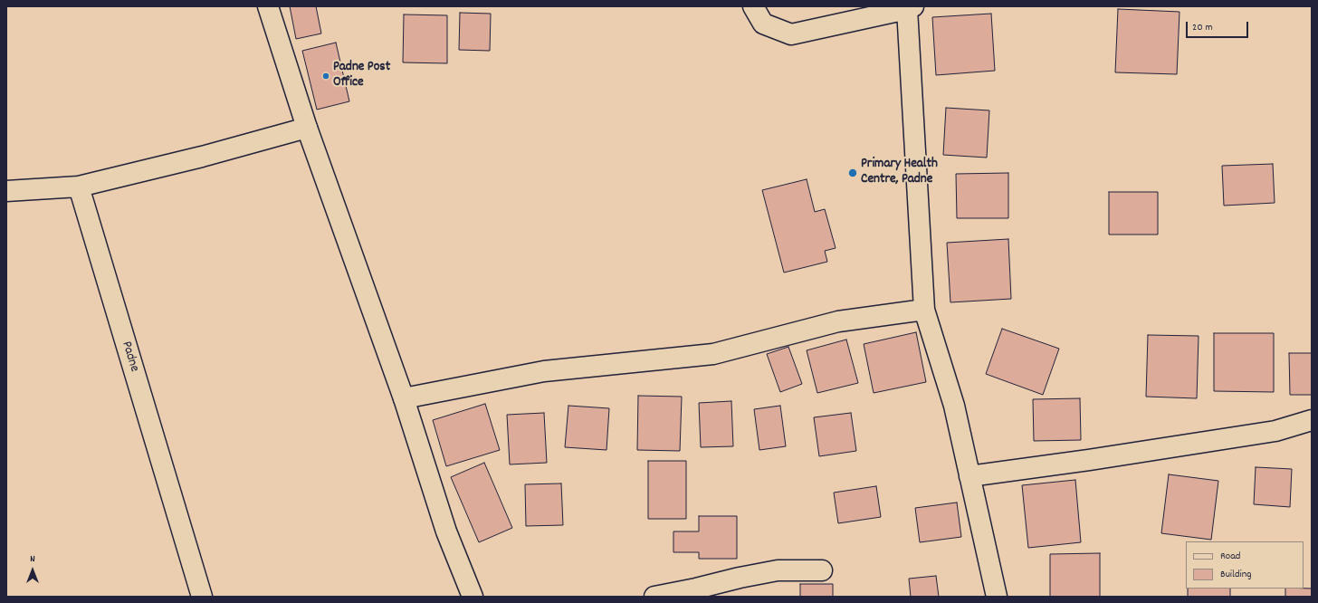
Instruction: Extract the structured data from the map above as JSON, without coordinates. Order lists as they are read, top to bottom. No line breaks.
{"streets":{"street":["Padne"]},"places":["Padne Post Office","Primary Health Centre, Padne"],"legend":["Road","Building"],"scale_bar":"20 m","north":"top"}
